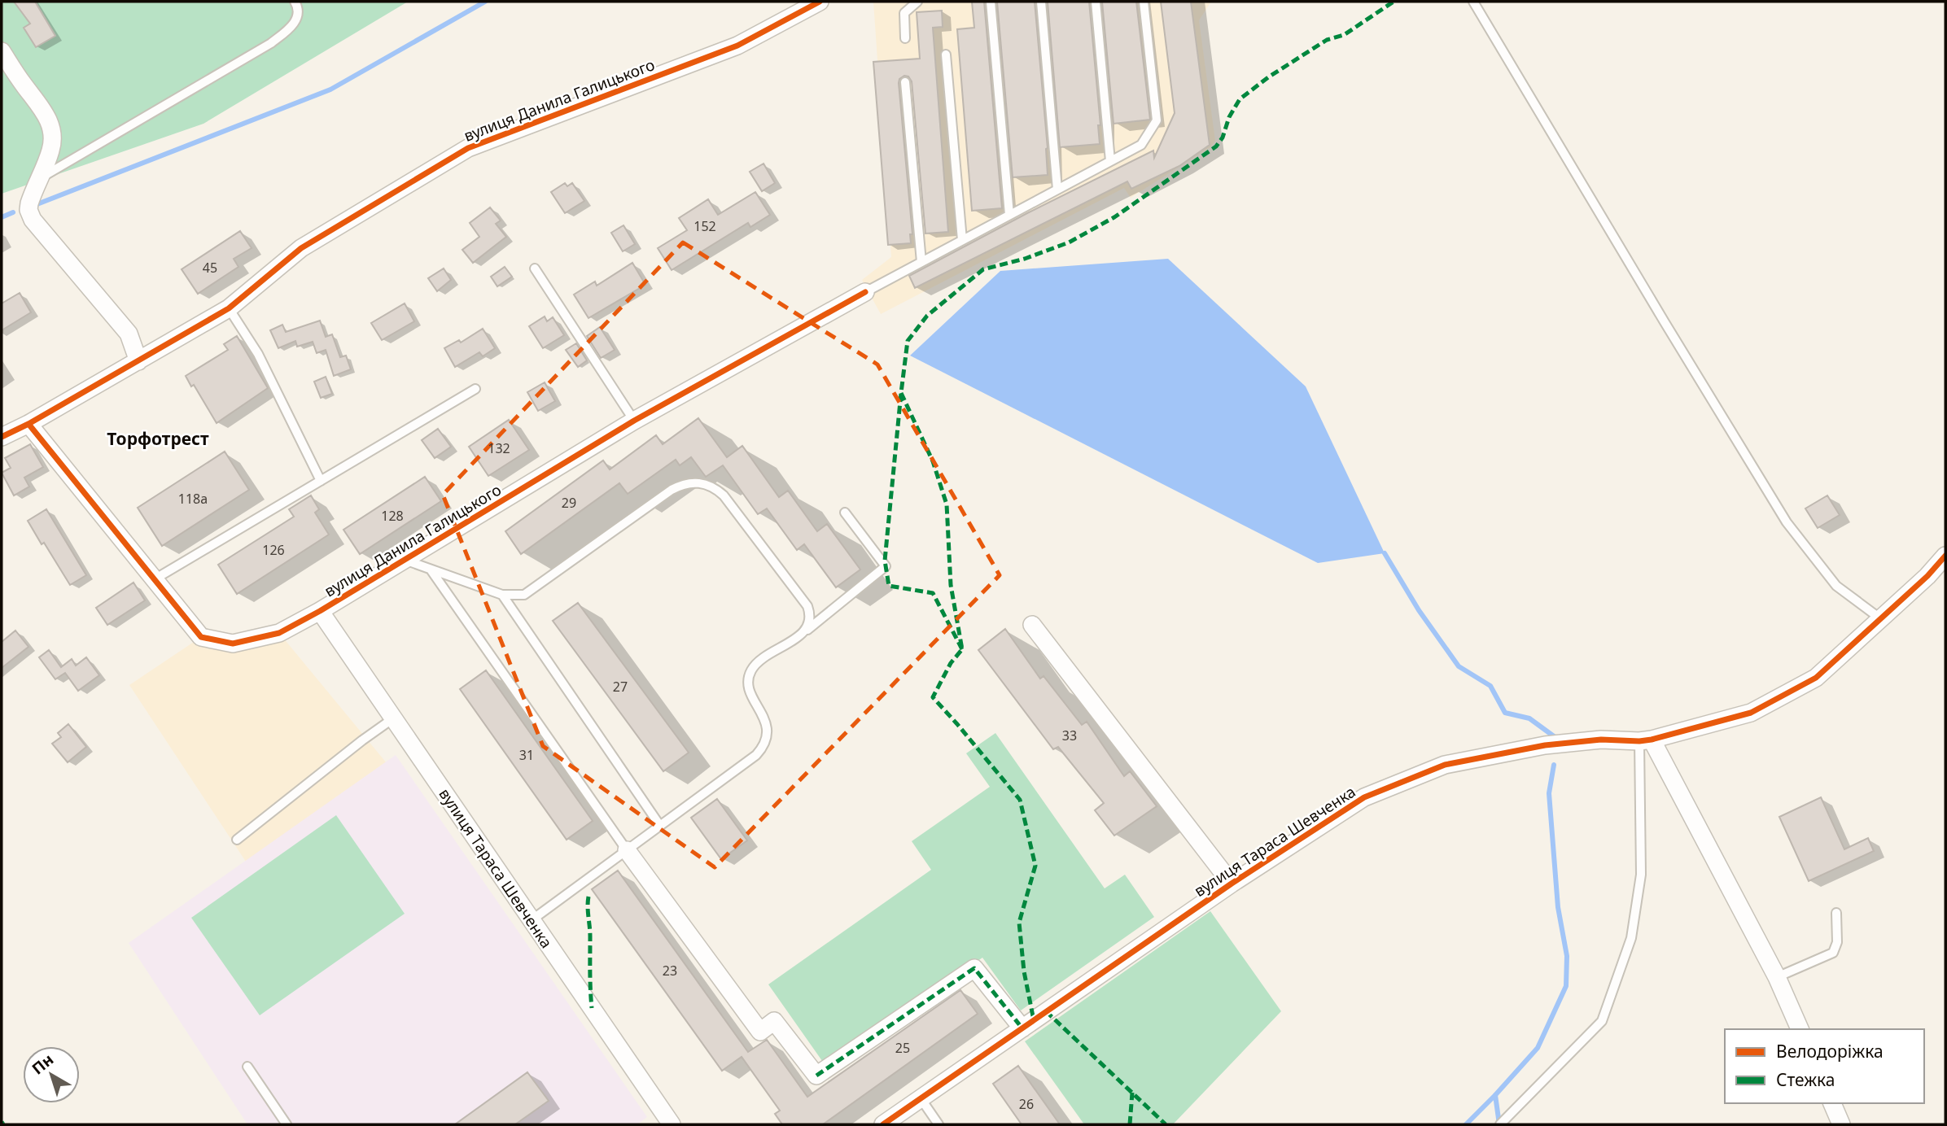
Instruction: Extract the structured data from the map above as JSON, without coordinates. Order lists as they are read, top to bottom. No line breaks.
{"streets":{"street":["вулиця Данила Галицького","вулиця Тараса Шевченка"]},"crossings":[["вулиця Данила Галицького","вулиця Тараса Шевченка"]],"districts":["Торфотрест"],"house_numbers":["152","45","132","118а","29","128","126","27","33","31","23","25","26"],"legend":["Велодоріжка","Стежка"],"north":"top left"}
